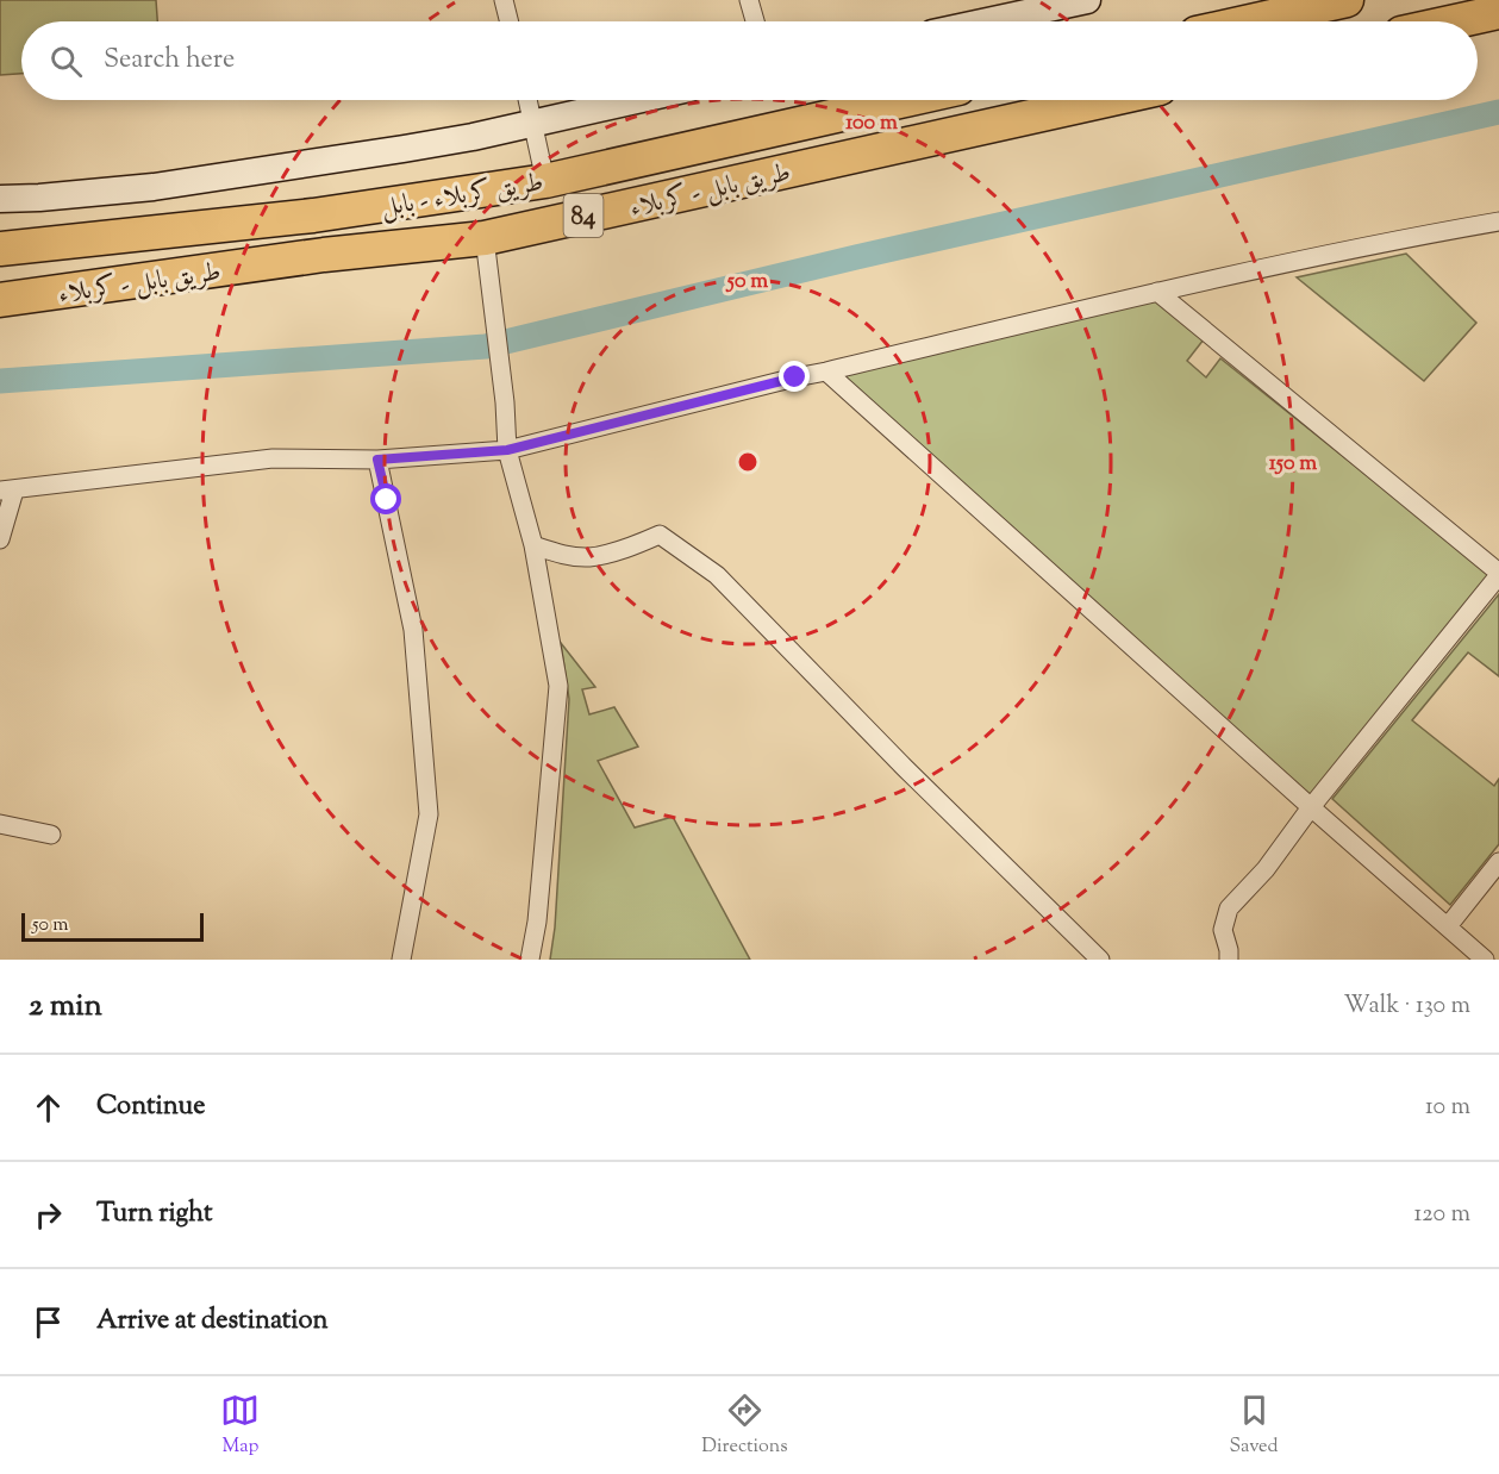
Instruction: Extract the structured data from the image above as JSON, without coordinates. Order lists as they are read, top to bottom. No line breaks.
{"streets":{"highway":["طريق بابل - كربلاء","طريق كربلاء - بابل","84"]},"scale_bar":"50 m","page":{"search":"Search here","scale":"50 m","heading":["2 min","Walk · 130 m"],"list":[["Continue","10 m"],["Turn right","120 m"],"Arrive at destination"],"nav":["Map","Directions","Saved"]},"rings":["100 m","50 m","150 m"]}
